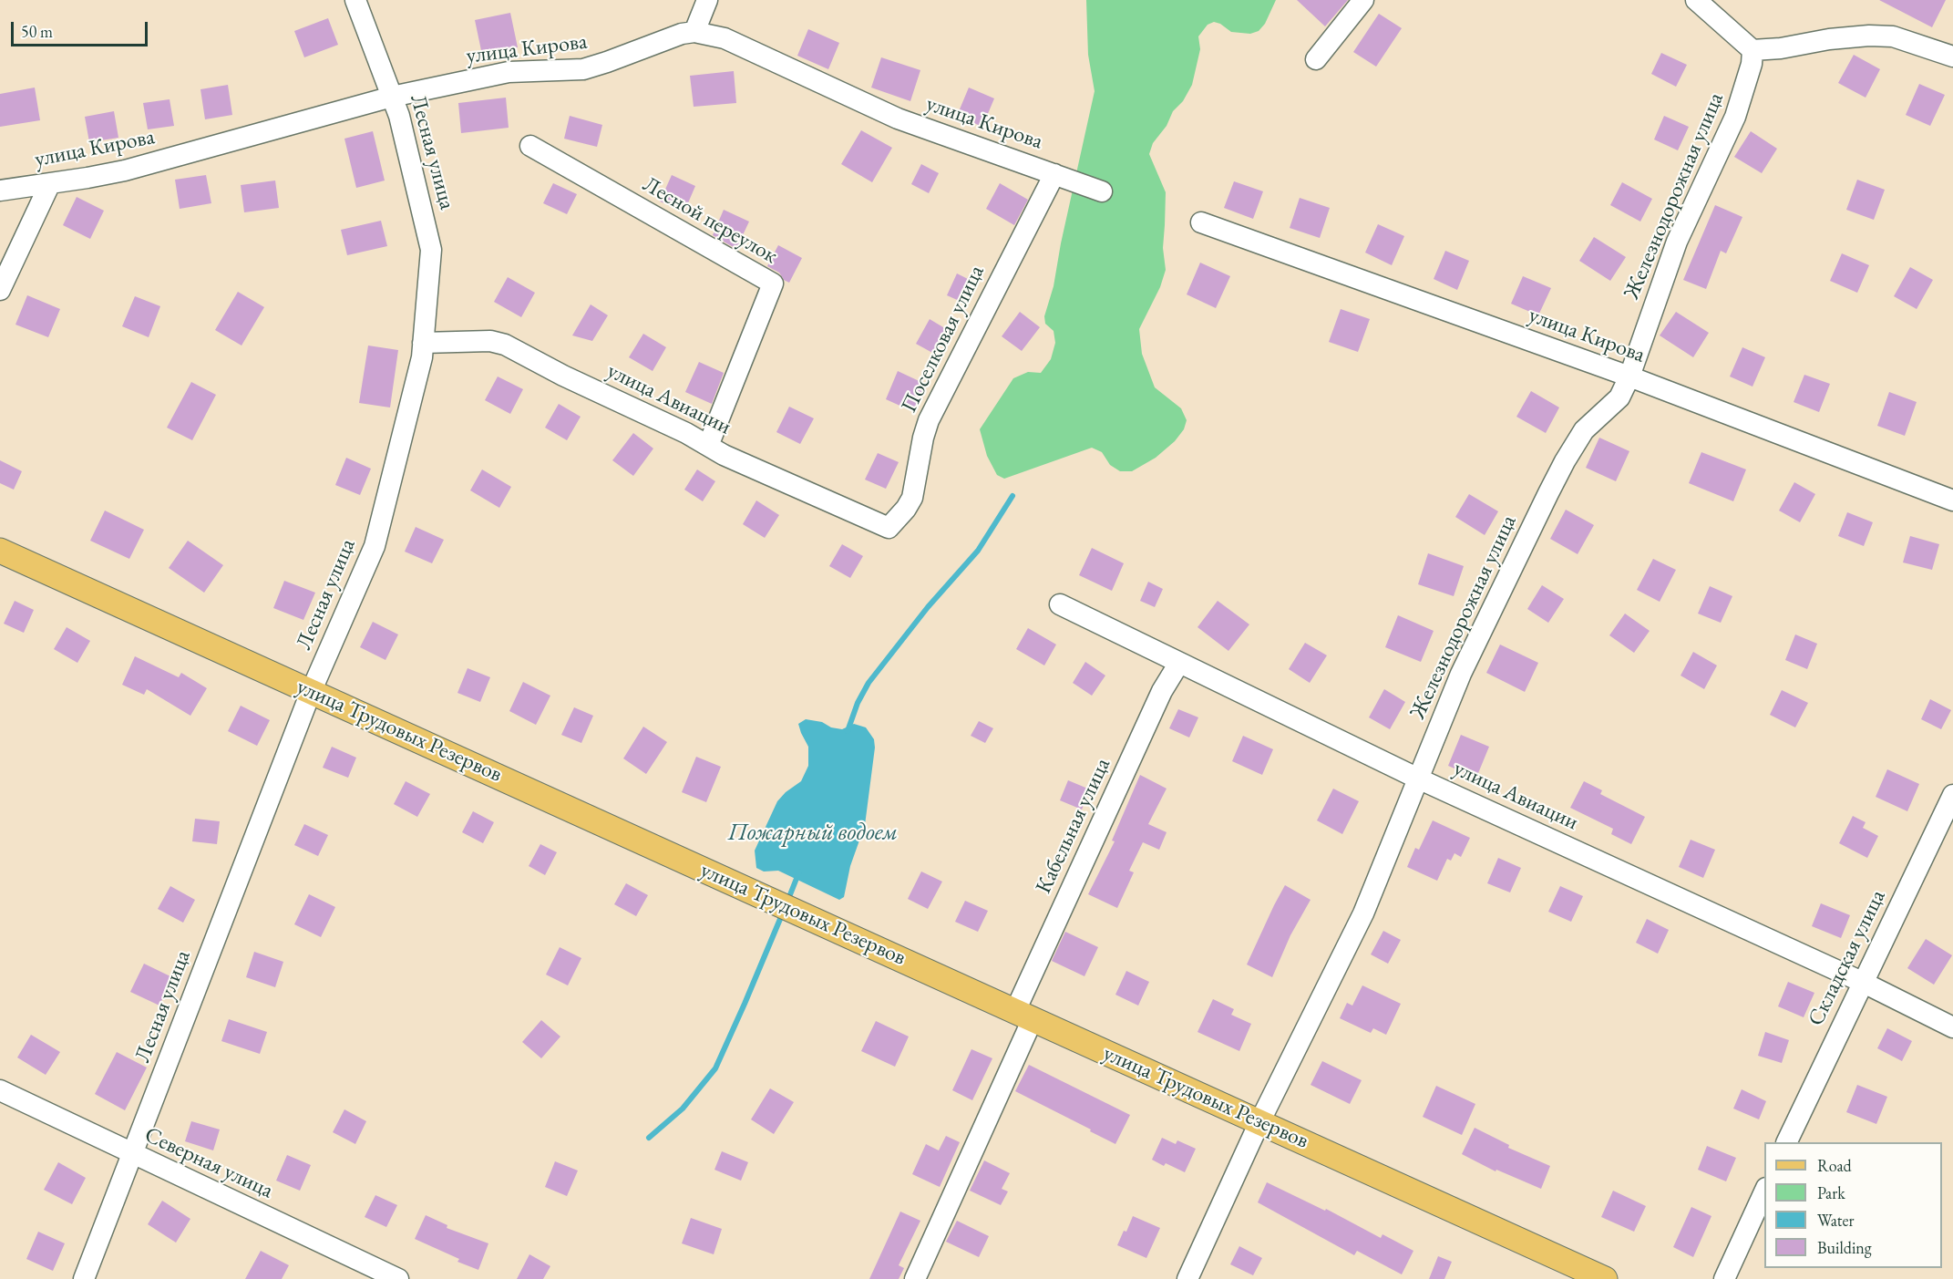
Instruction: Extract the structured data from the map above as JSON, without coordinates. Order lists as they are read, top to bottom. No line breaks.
{"streets":{"main road":["улица Трудовых Резервов"],"street":["улица Кирова","Лесная улица","Железнодорожная улица","Лесной переулок","Поселковая улица","улица Авиации","Кабельная улица","Складская улица","Северная улица"]},"crossings":[["улица Кирова","Лесная улица"],["улица Кирова","Железнодорожная улица"],["улица Кирова","Поселковая улица"],["Лесная улица","улица Авиации"],["Лесная улица","улица Трудовых Резервов"],["Лесная улица","Северная улица"],["Железнодорожная улица","улица Авиации"],["Железнодорожная улица","улица Трудовых Резервов"],["Лесной переулок","улица Авиации"],["Поселковая улица","улица Авиации"],["улица Авиации","Кабельная улица"],["улица Авиации","Складская улица"],["улица Трудовых Резервов","Кабельная улица"]],"water":["Пожарный водоем"],"legend":["Road","Park","Water","Building"],"scale_bar":"50 m"}
